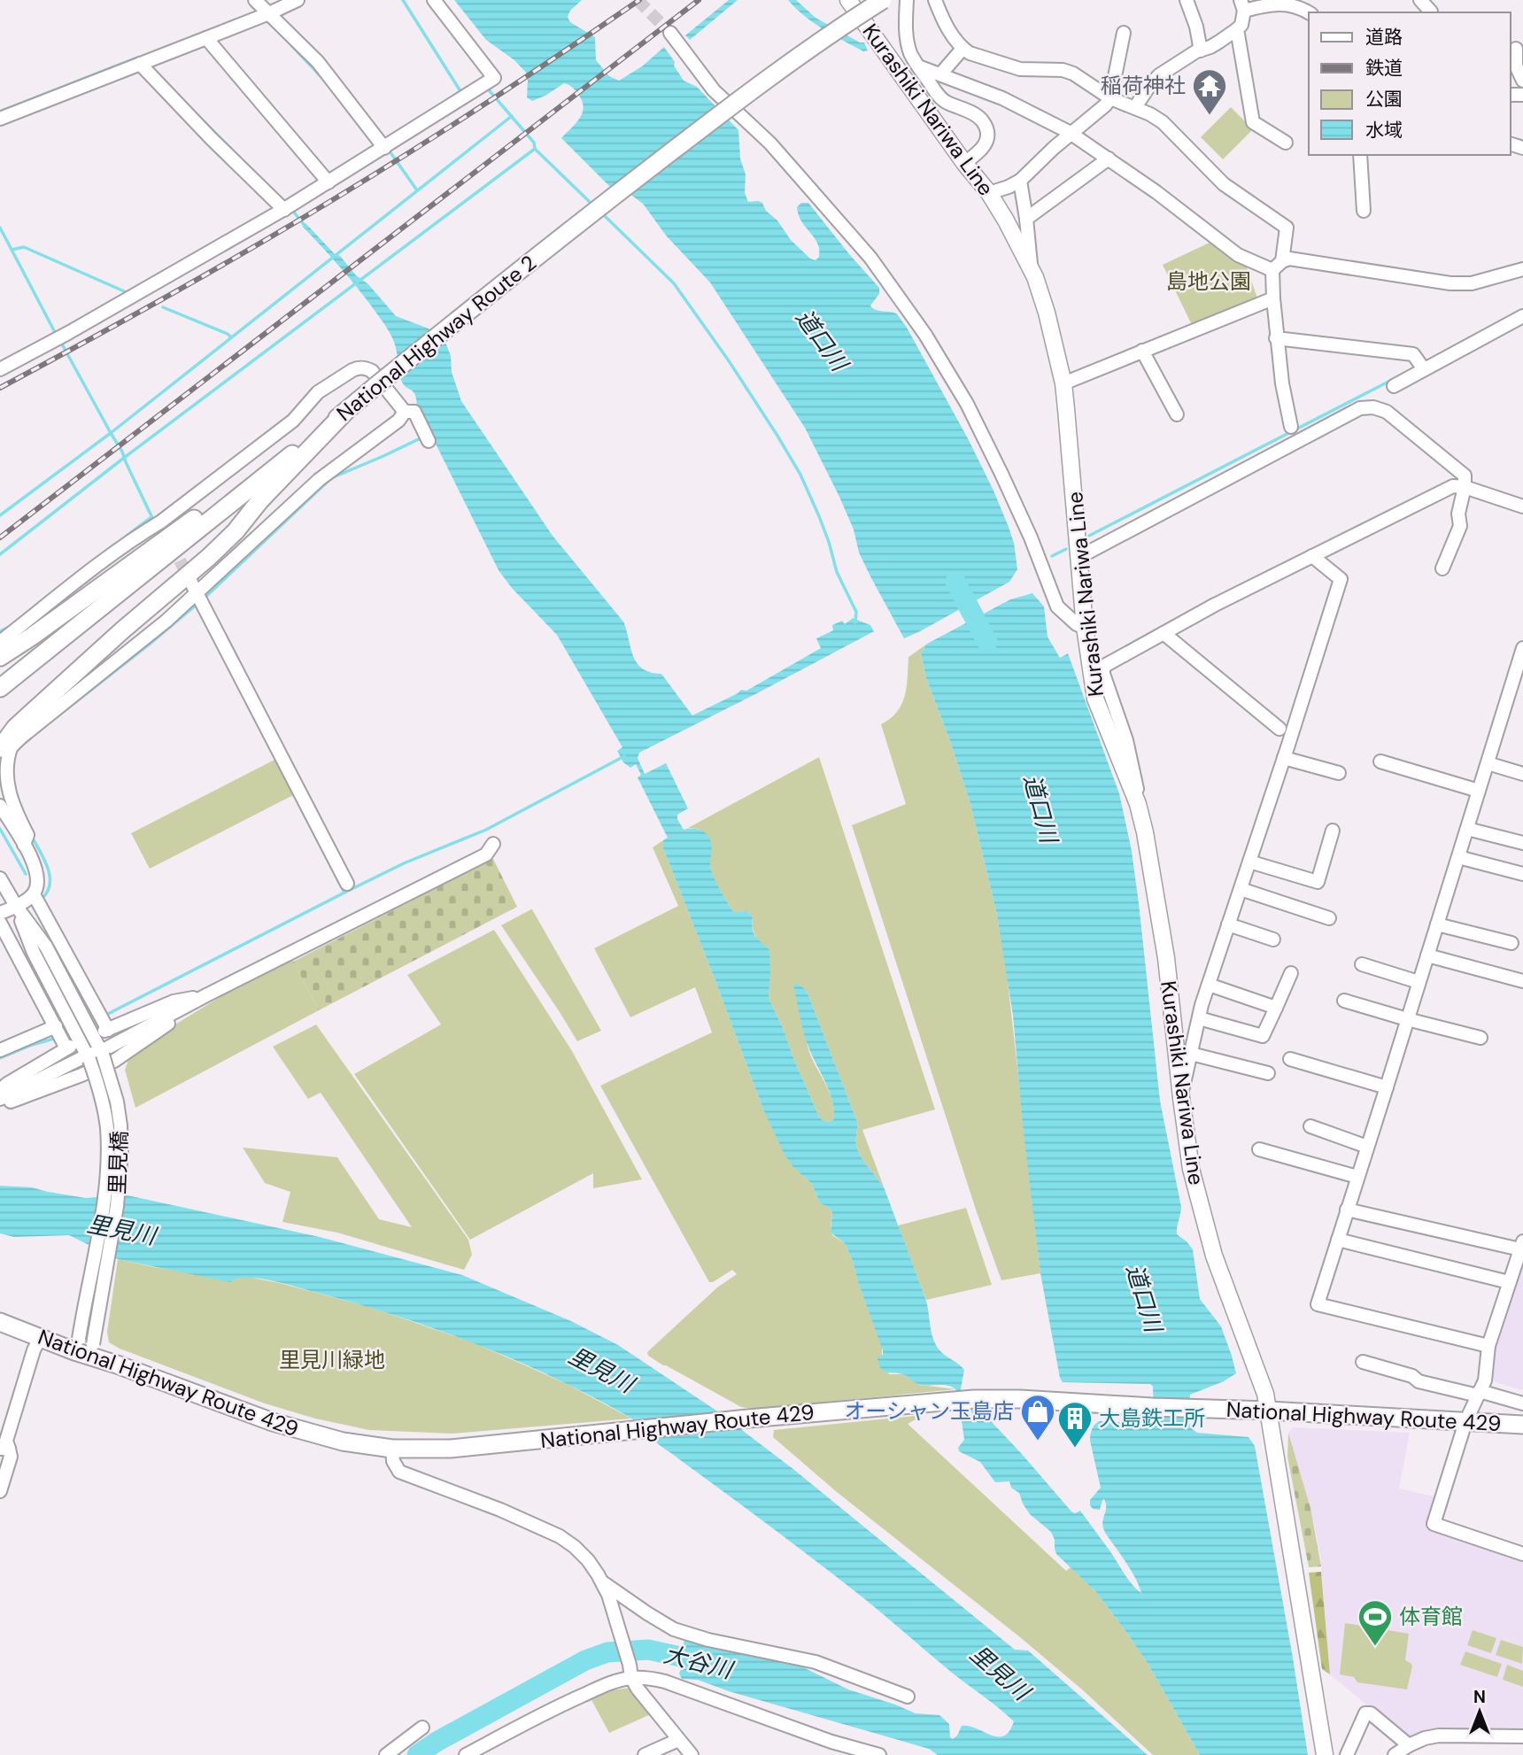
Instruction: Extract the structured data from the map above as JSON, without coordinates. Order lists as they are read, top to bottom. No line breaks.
{"streets":{"highway":["National Highway Route 2","National Highway Route 429"],"main road":["Kurashiki Nariwa Line"],"street":["里見橋"]},"crossings":[["Kurashiki Nariwa Line","National Highway Route 429"],["里見橋","National Highway Route 429"]],"water":["道口川","里見川","大谷川"],"parks":["島地公園","里見川緑地"],"places":{"temple":["稲荷神社"],"shop":["オーシャン玉島店"],"building":["大島鉄工所"],"sports":["体育館"]},"legend":["道路","鉄道","公園","水域"],"north":"top"}
